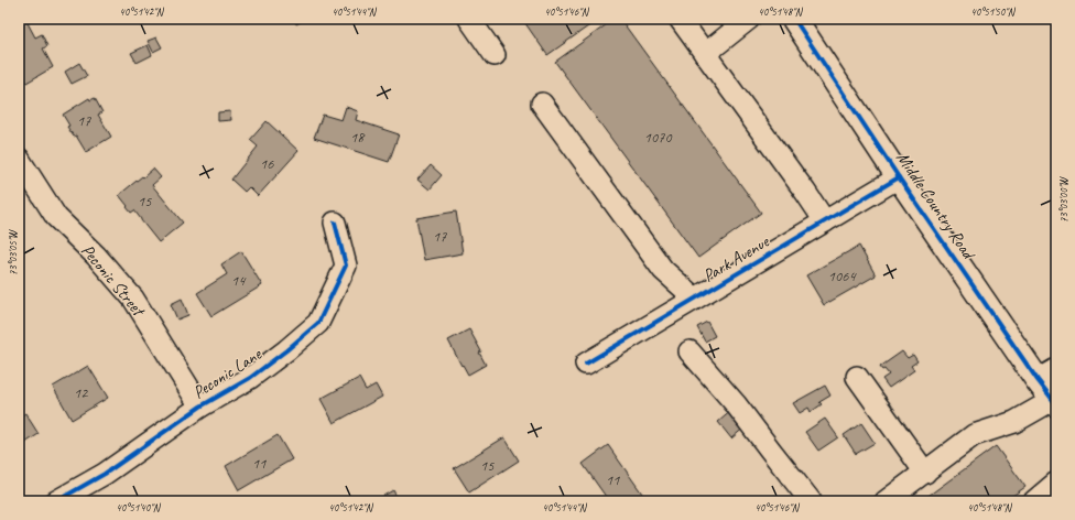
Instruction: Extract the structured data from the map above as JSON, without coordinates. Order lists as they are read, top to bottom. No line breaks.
{"streets":{"main road":["Middle Country Road"],"street":["Park Avenue","Peconic Street","Peconic Lane"]},"crossings":[["Middle Country Road","Park Avenue"],["Peconic Street","Peconic Lane"]],"house_numbers":["17","18","1070","16","15","17","1064","14","12","11","15","11"],"coordinates":["40°51'42\"N","40°51'44\"N","40°51'46\"N","40°51'48\"N","40°51'50\"N","73°03'00\"W","73°03'05\"W","40°51'40\"N"]}
